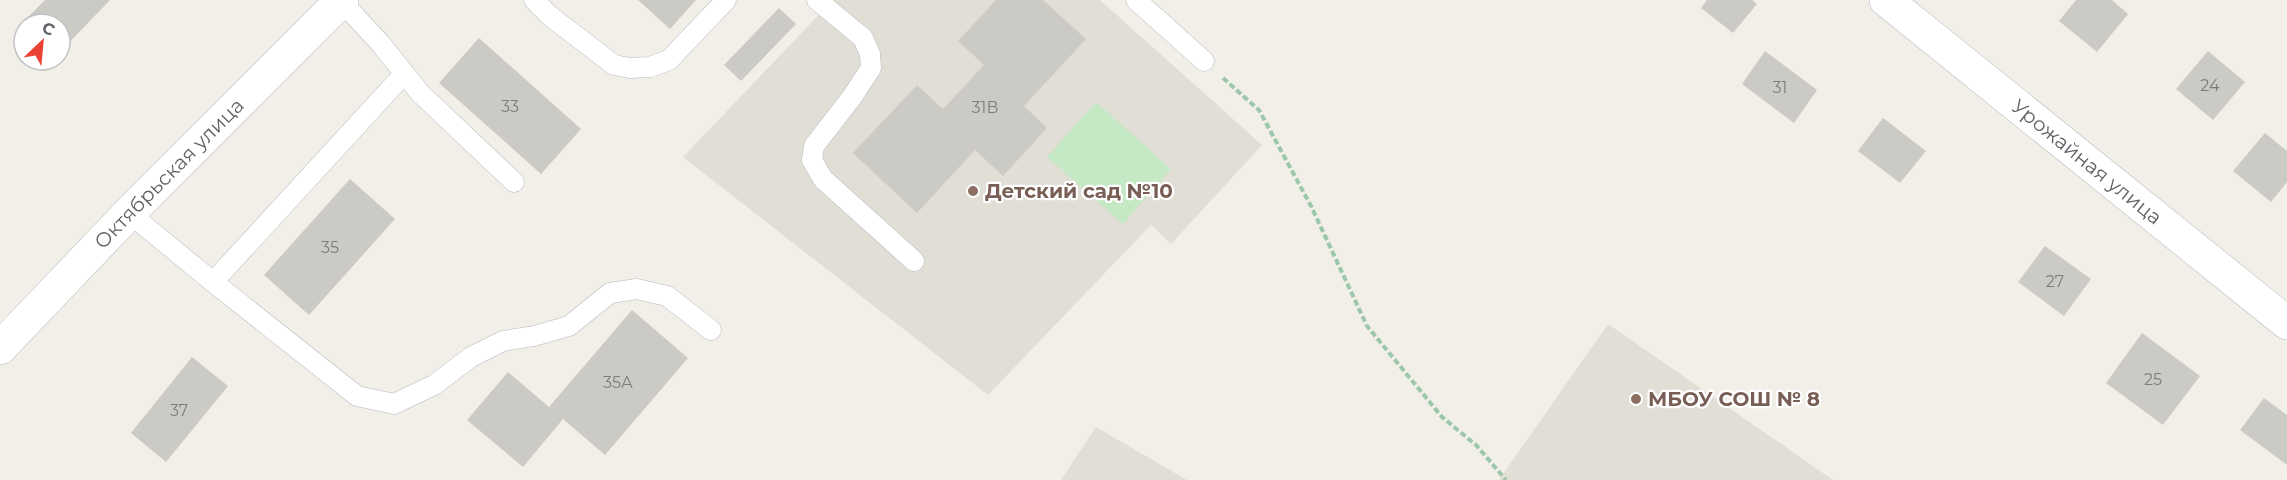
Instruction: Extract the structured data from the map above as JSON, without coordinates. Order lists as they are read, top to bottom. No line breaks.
{"streets":{"street":["Урожайная улица","Октябрьская улица"]},"places":["Детский сад №10","МБОУ СОШ № 8"],"house_numbers":["24","31","33","31В","35","27","25","35А","37"],"north":"top right"}
